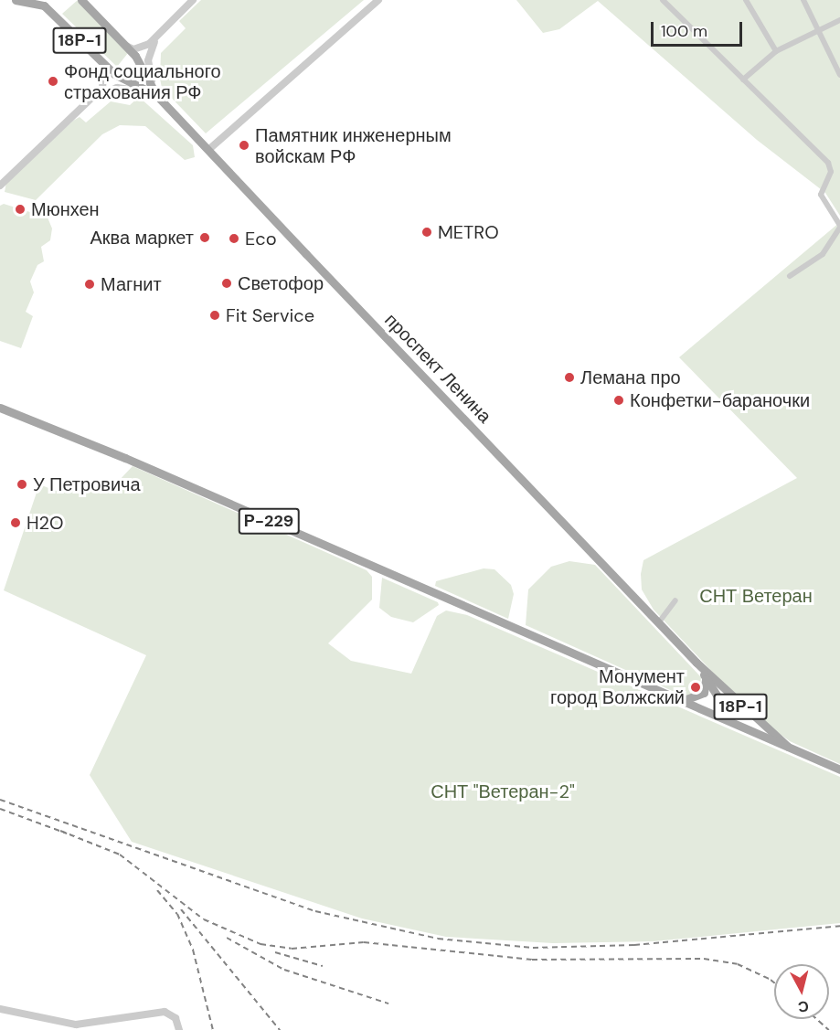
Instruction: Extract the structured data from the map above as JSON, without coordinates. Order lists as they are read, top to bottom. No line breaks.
{"streets":{"main road":["18Р-1","проспект Ленина","Р-229"]},"crossings":[["18Р-1","проспект Ленина"],["проспект Ленина","Р-229"]],"parks":["СНТ Ветеран","СНТ \"Ветеран-2\""],"places":["Фонд социального страхования РФ","Памятник инженерным войскам РФ","Мюнхен","METRO","Аква маркет","Eco","Светофор","Магнит","Fit Service","Лемана про","Конфетки-бараночки","У Петровича","H2O","Монумент город Волжский"],"scale_bar":"100 m","north":"bottom"}
